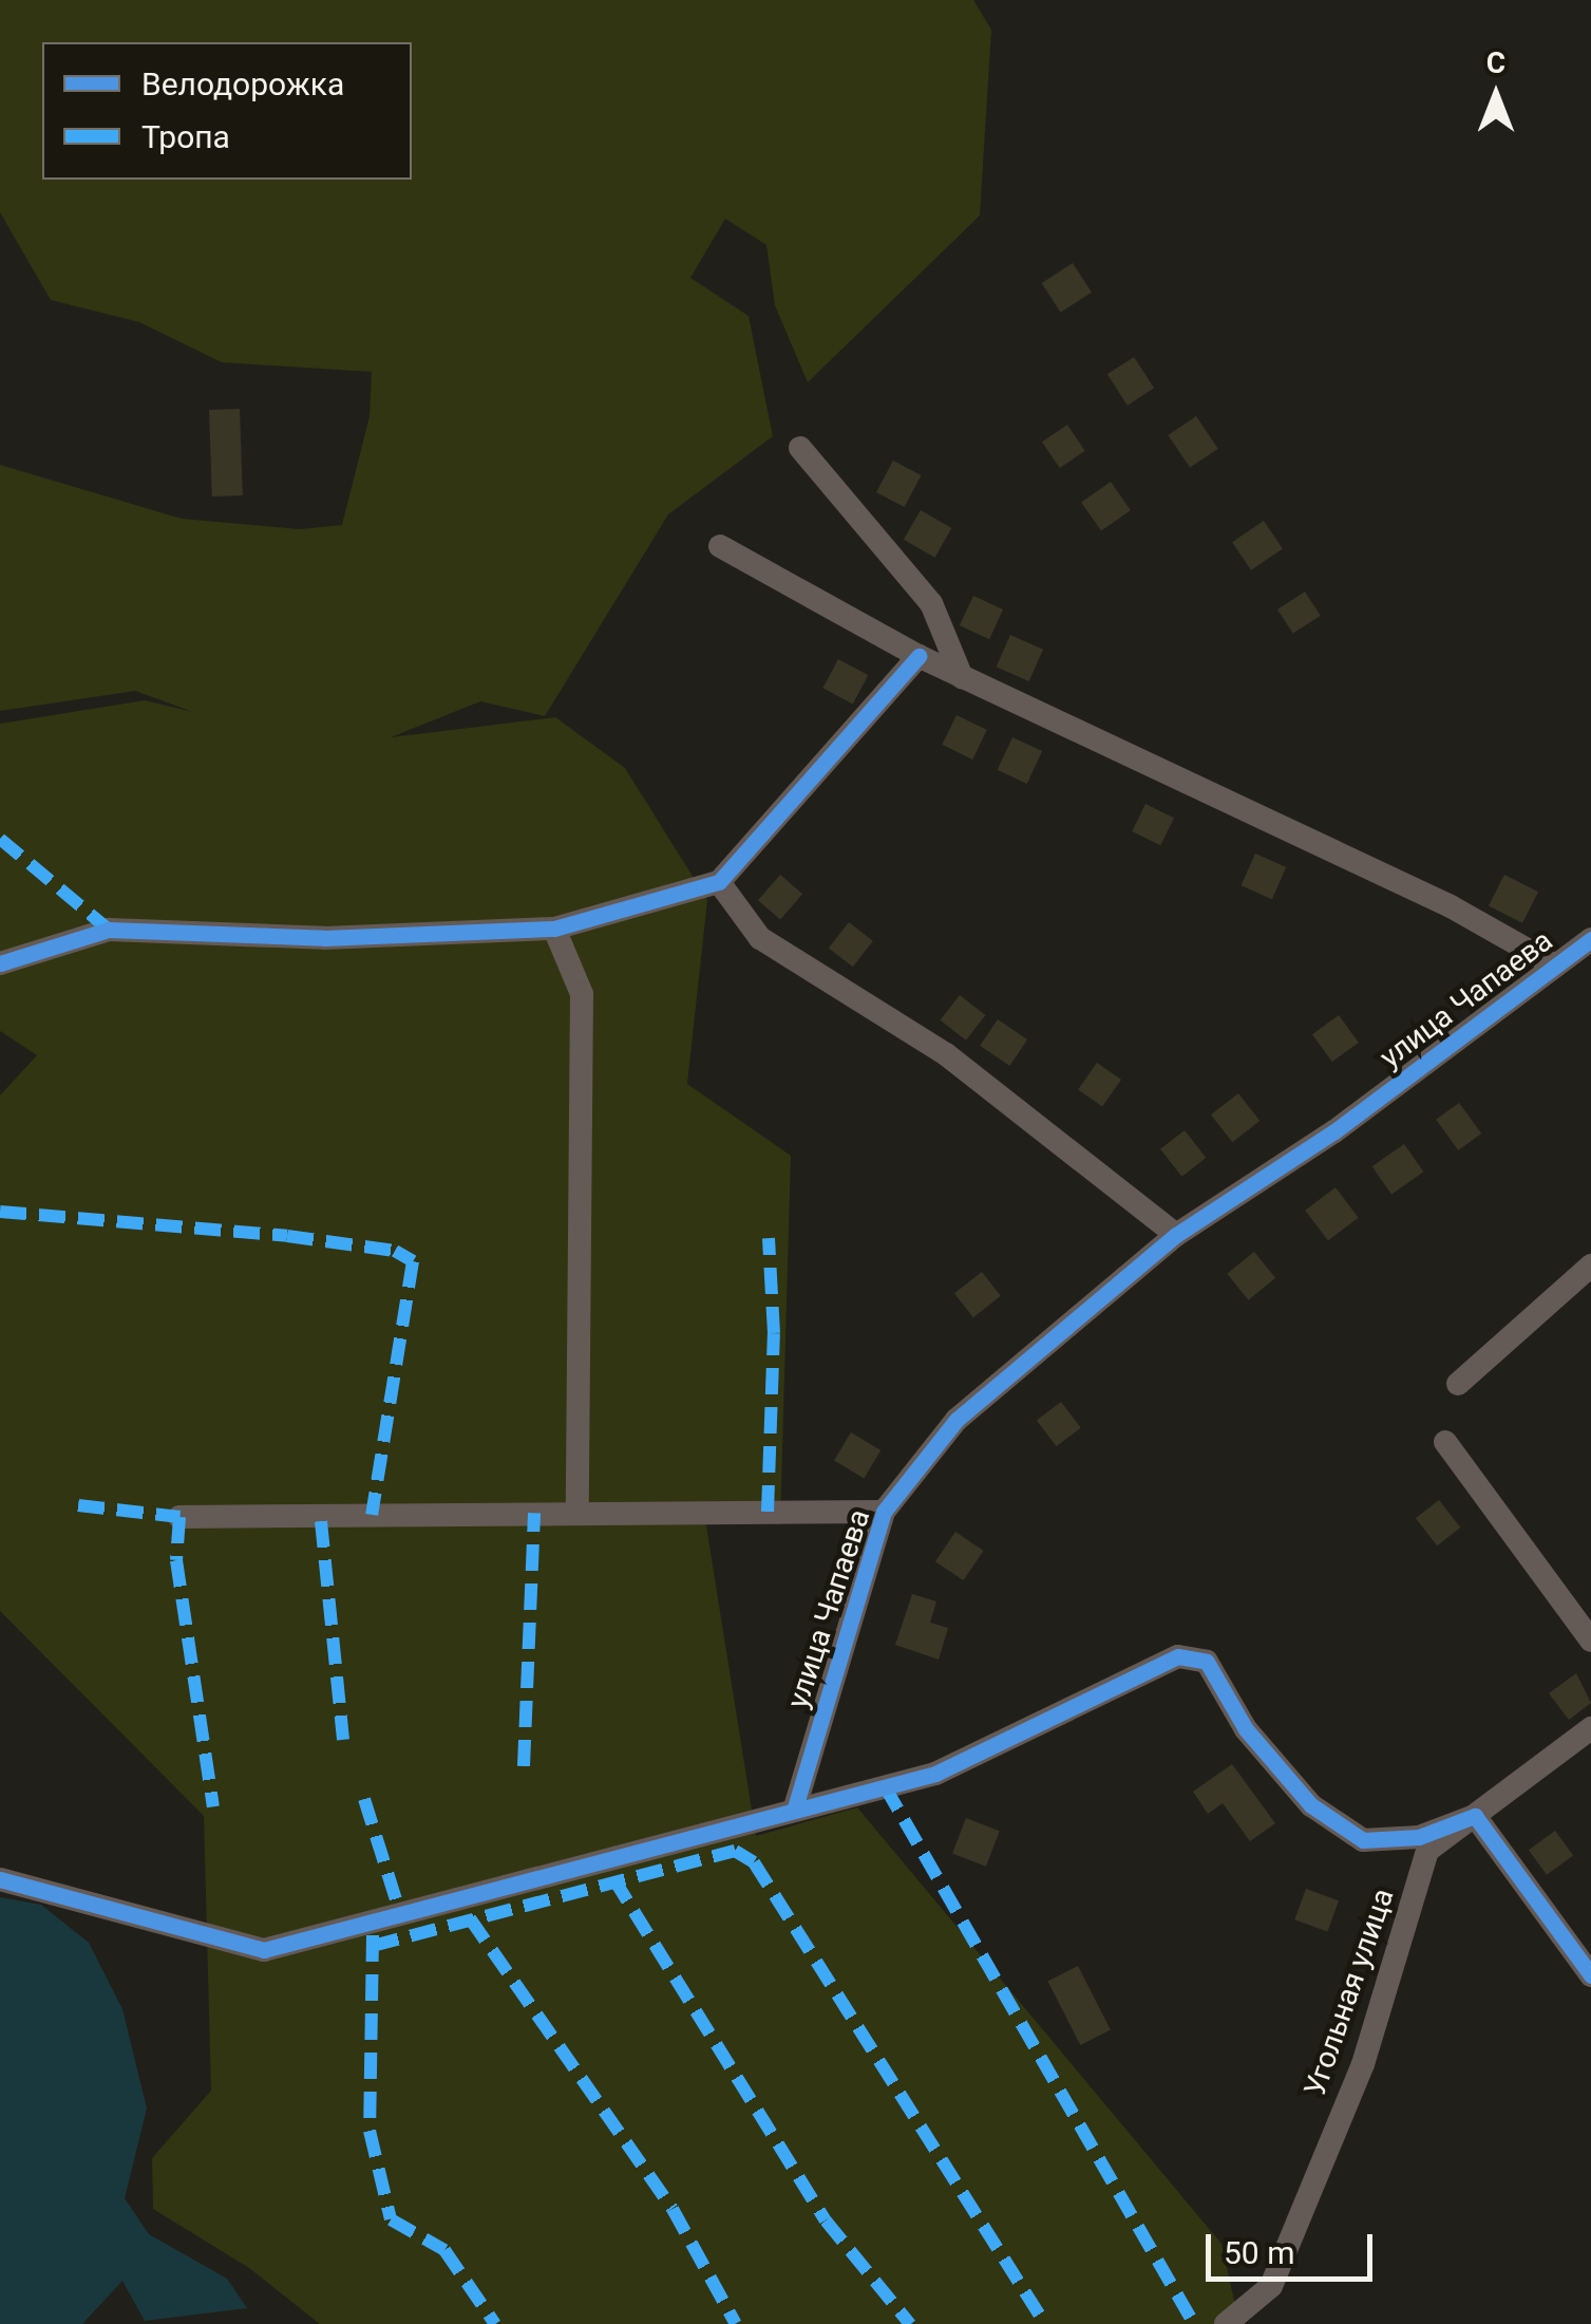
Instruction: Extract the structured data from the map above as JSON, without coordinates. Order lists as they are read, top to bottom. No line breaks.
{"streets":{"street":["улица Чапаева","Угольная улица"]},"legend":["Велодорожка","Тропа"],"scale_bar":"50 m","north":"top"}
